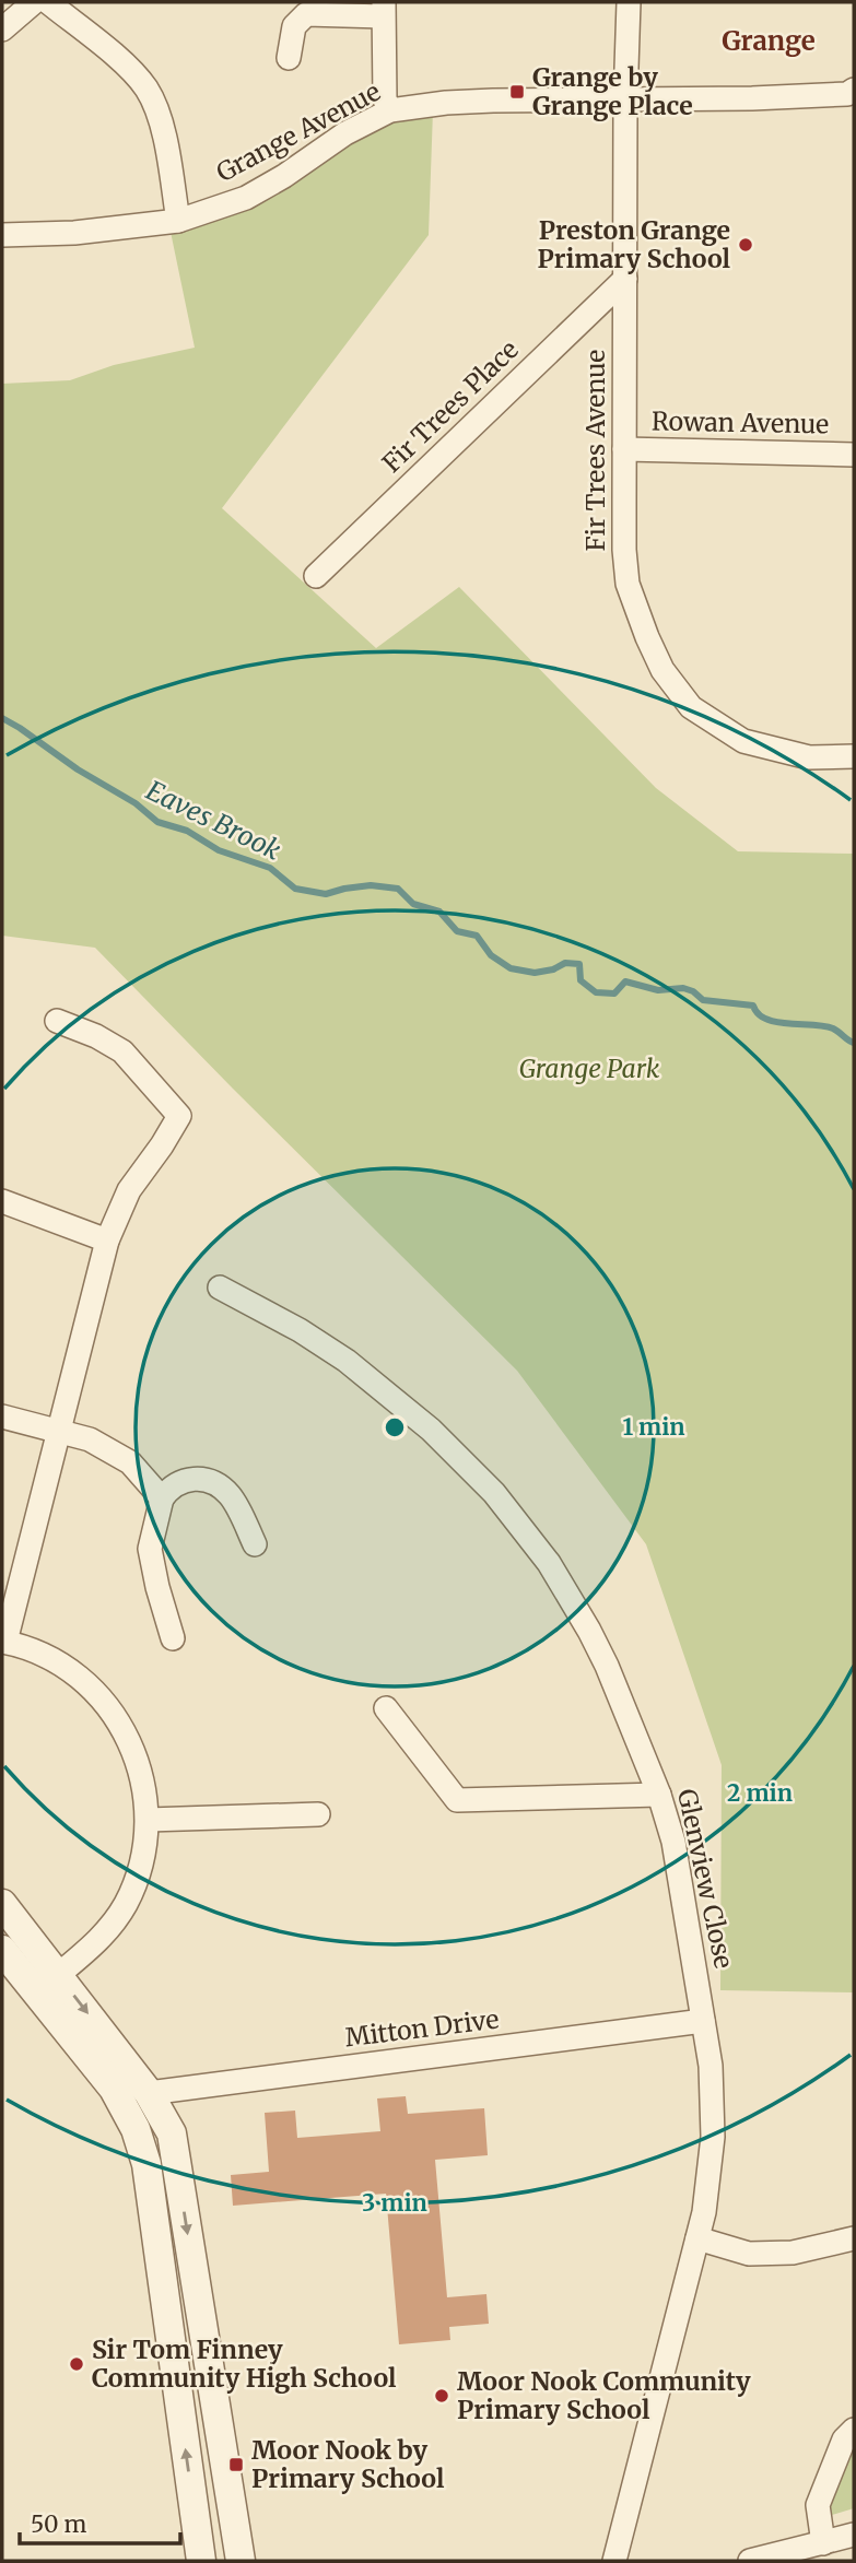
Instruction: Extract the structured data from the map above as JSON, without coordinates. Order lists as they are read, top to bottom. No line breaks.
{"streets":{"street":["Grange Avenue","Fir Trees Place","Rowan Avenue","Fir Trees Avenue","Glenview Close","Mitton Drive"]},"crossings":[["Grange Avenue","Fir Trees Avenue"],["Fir Trees Place","Fir Trees Avenue"],["Rowan Avenue","Fir Trees Avenue"],["Glenview Close","Mitton Drive"]],"districts":["Grange"],"water":["Eaves Brook"],"parks":["Grange Park"],"places":{"transit":["Grange by Grange Place","Moor Nook by Primary School"],"other":["Preston Grange Primary School","Sir Tom Finney Community High School","Moor Nook Community Primary School"]},"scale_bar":"50 m","rings":["1 min","2 min","3 min"]}
